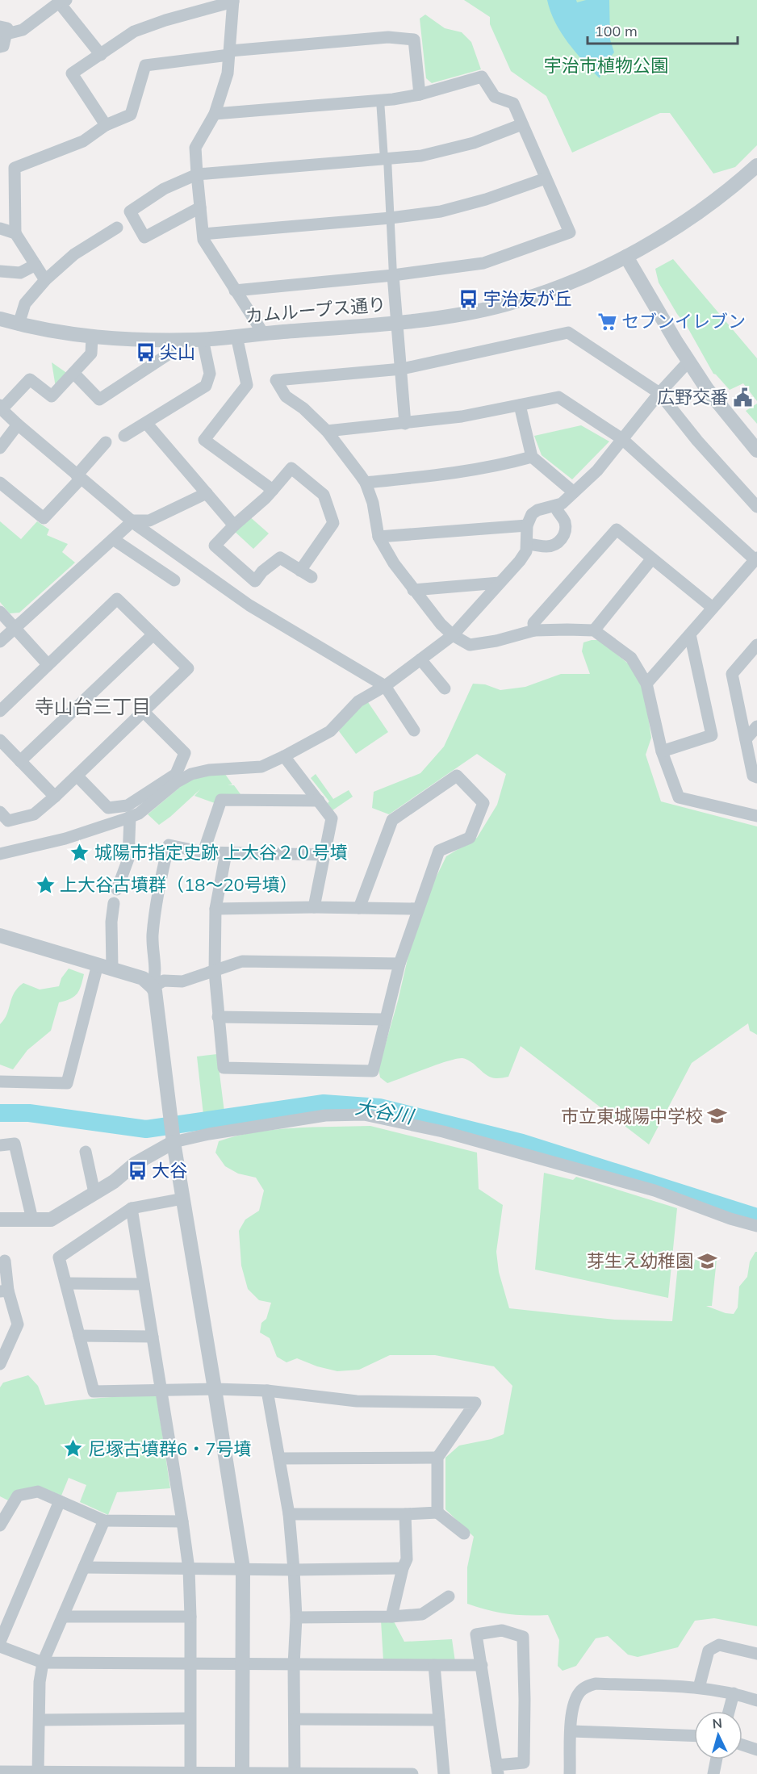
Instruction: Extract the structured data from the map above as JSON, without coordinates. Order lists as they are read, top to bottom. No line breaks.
{"streets":{"street":["カムループス通り"]},"districts":["寺山台三丁目"],"water":["大谷川"],"parks":["宇治市植物公園"],"places":{"bus stop":["宇治友が丘","尖山","大谷"],"supermarket":["セブンイレブン"],"public building":["広野交番"],"place":["城陽市指定史跡 上大谷２０号墳","上大谷古墳群（18～20号墳）","尼塚古墳群6・7号墳"],"school or university":["市立東城陽中学校","芽生え幼稚園"]},"scale_bar":"100 m","north":"top"}
